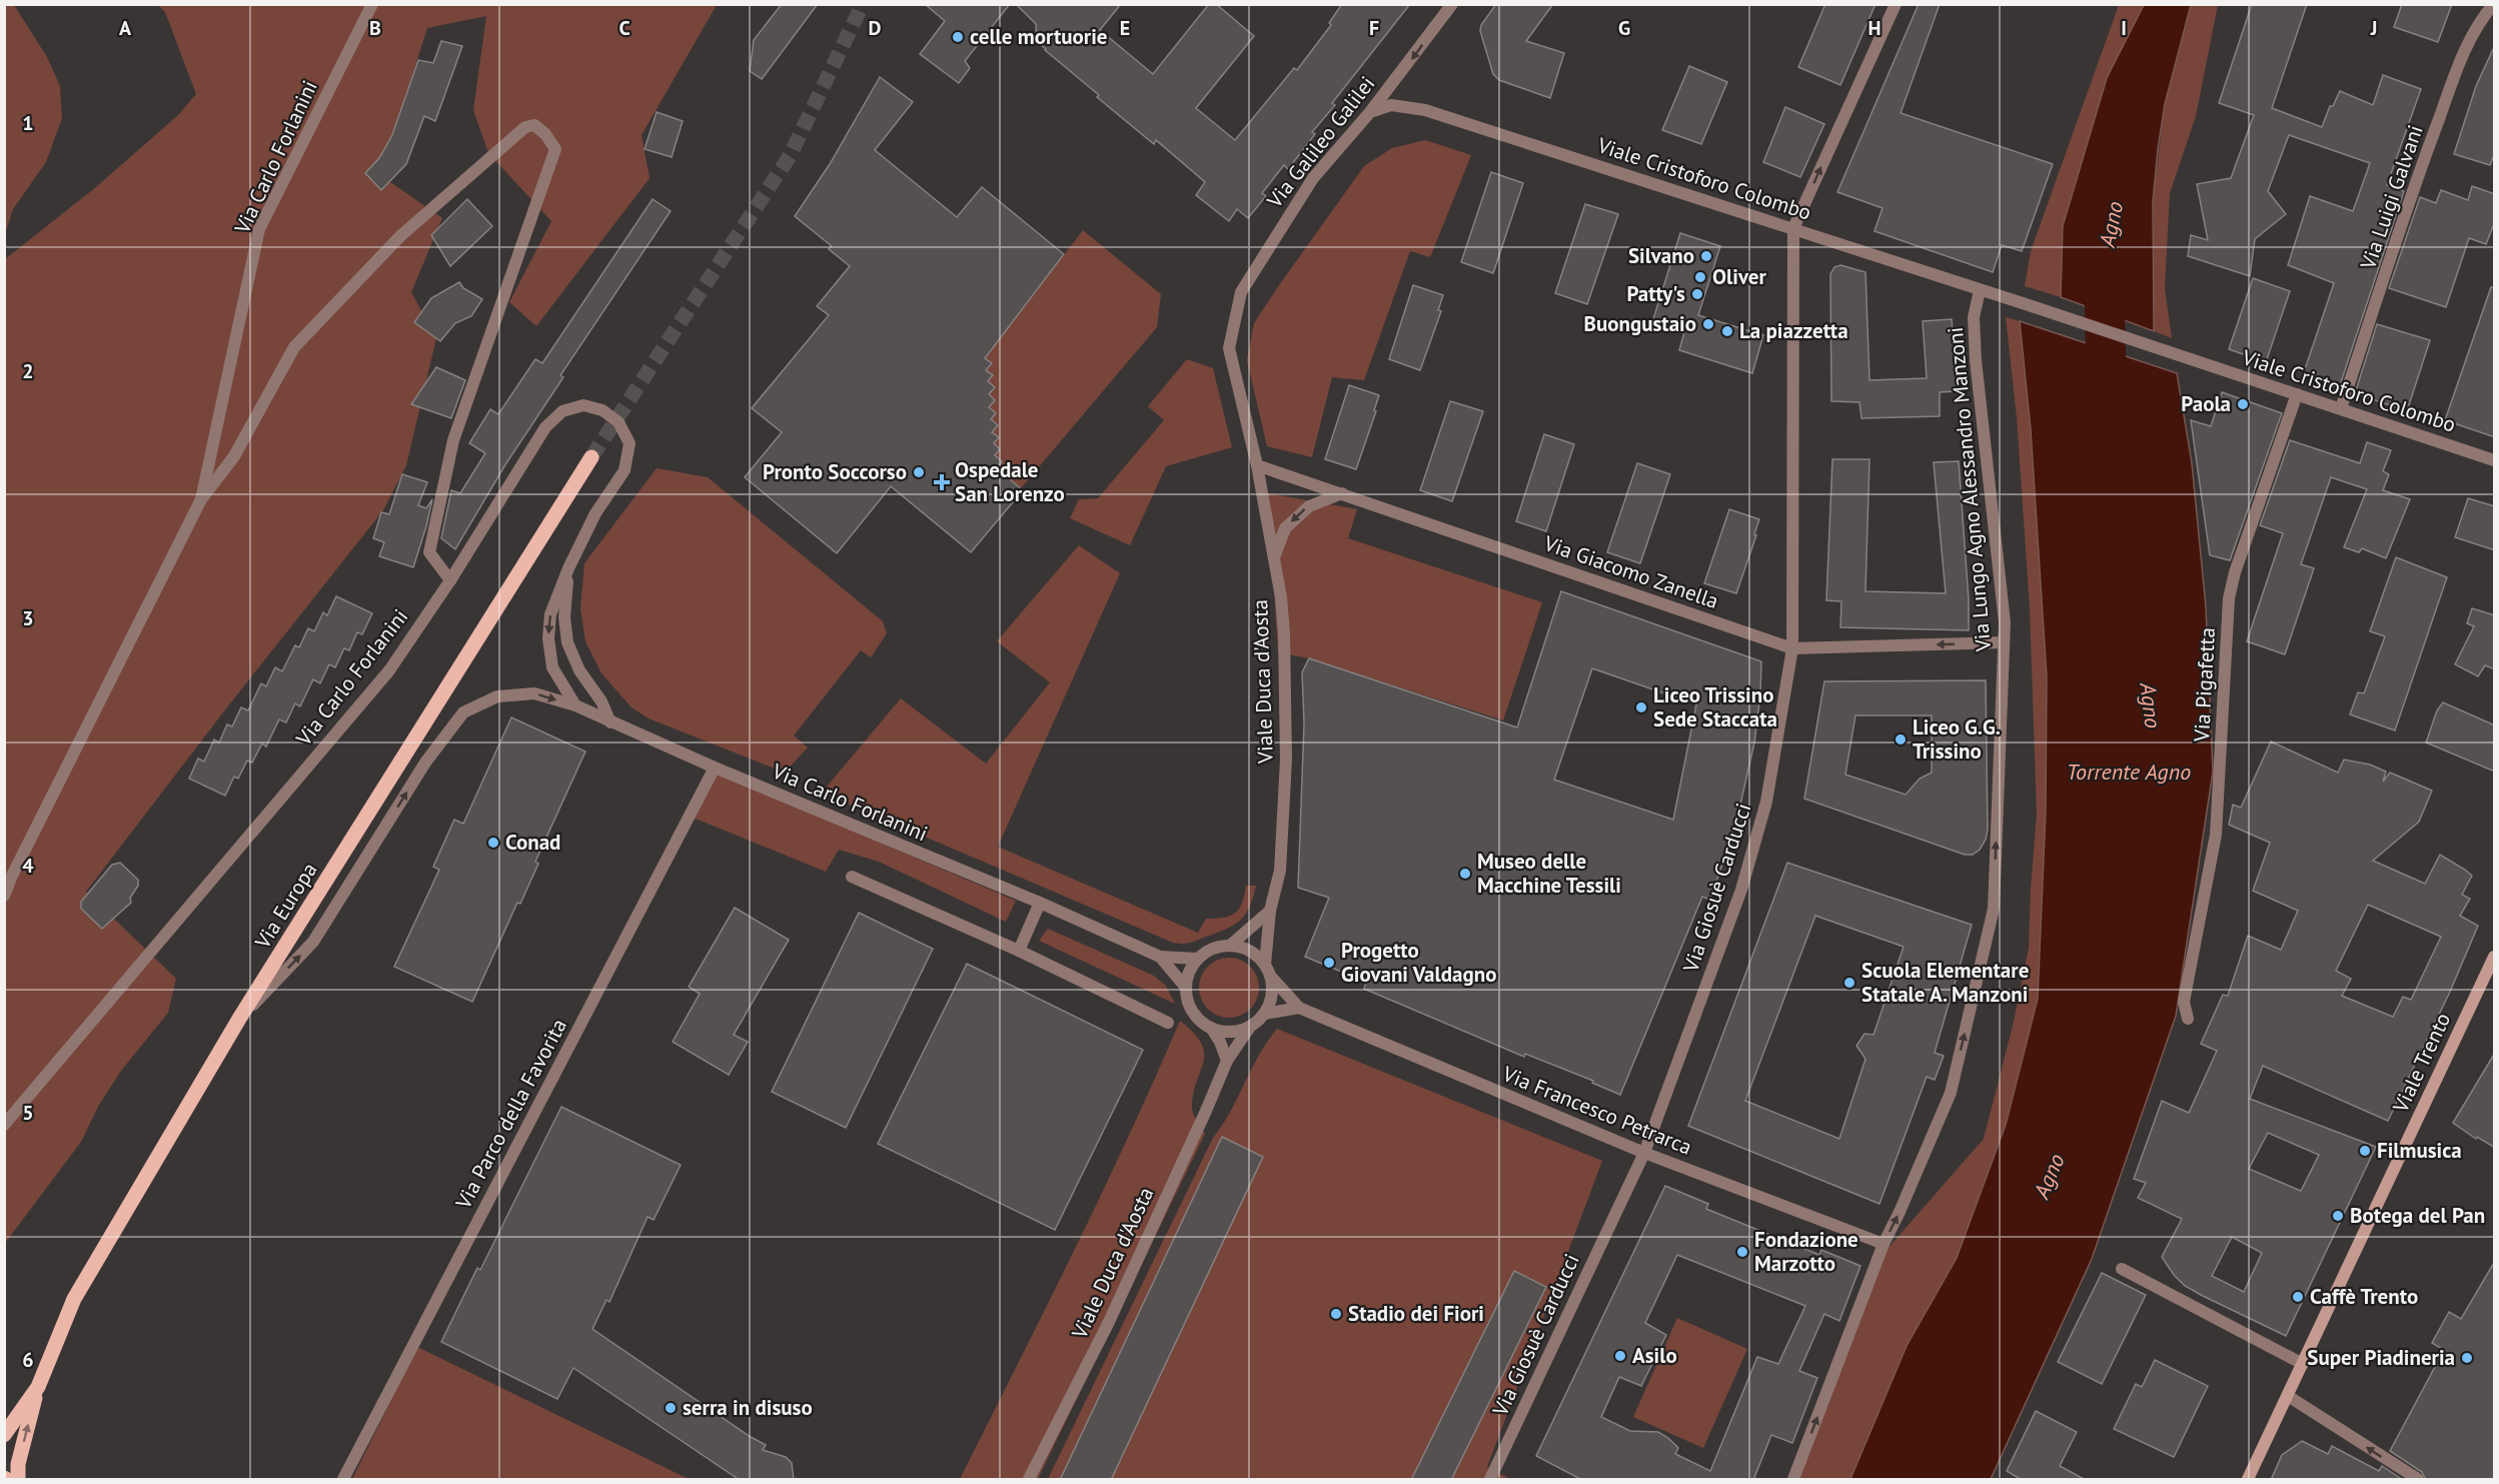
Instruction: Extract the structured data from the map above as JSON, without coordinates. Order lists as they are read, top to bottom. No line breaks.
{"streets":{"main road":["Via Europa","Viale Trento"],"street":["Via Galileo Galilei","Via Carlo Forlanini","Viale Cristoforo Colombo","Via Luigi Galvani","Via Lungo Agno Alessandro Manzoni","Via Giacomo Zanella","Viale Duca d'Aosta","Via Pigafetta","Via Giosuè Carducci","Via Francesco Petrarca","Via Parco della Favorita"]},"crossings":[["Via Galileo Galilei","Viale Cristoforo Colombo"],["Via Galileo Galilei","Viale Duca d'Aosta"],["Via Carlo Forlanini","Via Parco della Favorita"],["Viale Cristoforo Colombo","Via Luigi Galvani"],["Viale Cristoforo Colombo","Via Lungo Agno Alessandro Manzoni"],["Viale Cristoforo Colombo","Via Pigafetta"],["Viale Cristoforo Colombo","Via Giosuè Carducci"],["Via Lungo Agno Alessandro Manzoni","Via Giacomo Zanella"],["Via Lungo Agno Alessandro Manzoni","Via Francesco Petrarca"],["Via Giacomo Zanella","Viale Duca d'Aosta"],["Via Giacomo Zanella","Via Giosuè Carducci"],["Via Giosuè Carducci","Via Francesco Petrarca"]],"one_way":["Via Lungo Agno Alessandro Manzoni"],"water":["Agno","Torrente Agno"],"places":{"other":["celle mortuorie","Silvano","Oliver","Patty's","Buongustaio","La piazzetta","Paola","Pronto Soccorso","Liceo Trissino Sede Staccata","Liceo G.G. Trissino","Conad","Museo delle Macchine Tessili","Progetto Giovani Valdagno","Scuola Elementare Statale A. Manzoni","Filmusica","Botega del Pan","Fondazione Marzotto","Caffè Trento","Stadio dei Fiori","Asilo","Super Piadineria","serra in disuso"],"health":["Ospedale San Lorenzo"]},"grid":{"columns":["A","B","C","D","E","F","G","H","I","J"],"rows":["1","2","3","4","5","6"]}}
